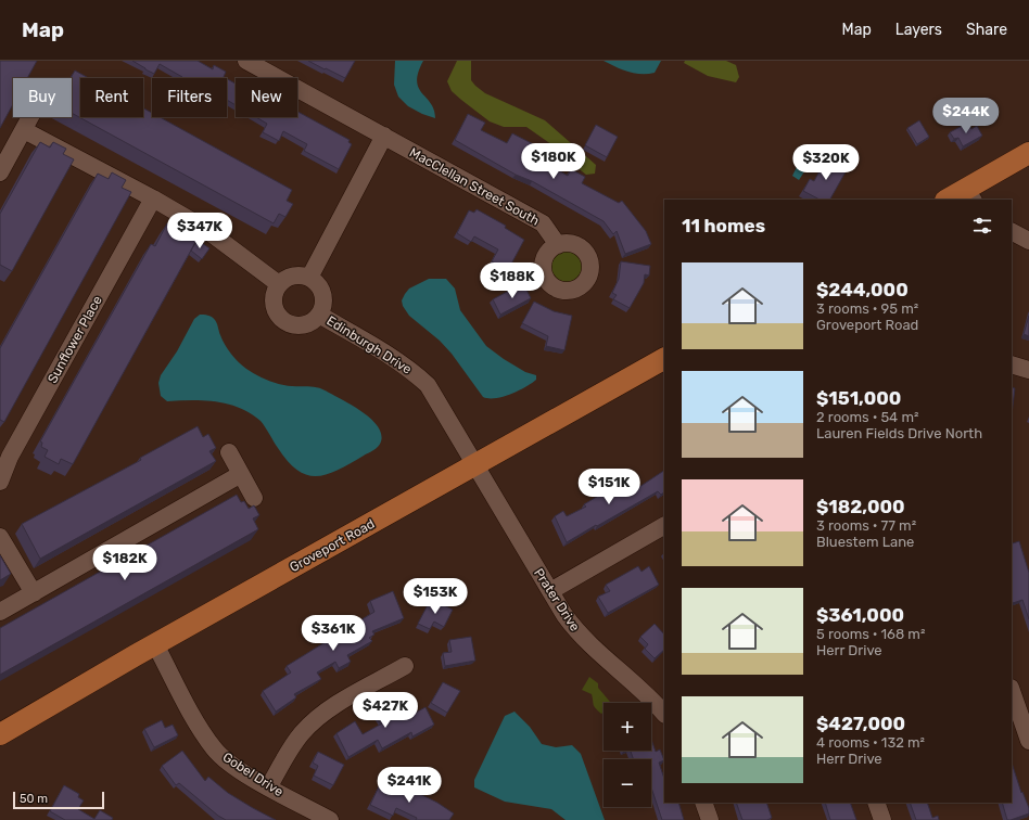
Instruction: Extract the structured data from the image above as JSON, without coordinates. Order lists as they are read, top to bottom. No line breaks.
{"streets":{"main road":["Groveport Road"],"street":["MacClellan Street South","Sunflower Place","Edinburgh Drive","Prater Drive","Gobel Drive"]},"crossings":[["Edinburgh Drive","Groveport Road"],["Edinburgh Drive","Prater Drive"],["Groveport Road","Prater Drive"],["Groveport Road","Gobel Drive"]],"scale_bar":"50 m","page":{"header":"Map","nav":["Map","Layers","Share"],"chip":["Buy","Rent","Filters","New"],"price":["$244K","$180K","$320K","$347K","$188K","$151K","$182K","$153K","$361K","$427K","$241K"],"heading":"11 homes","list":[{"name":"$244,000","note":"3 rooms · 95 m² · Groveport Road"},{"name":"$151,000","note":"2 rooms · 54 m² · Lauren Fields Drive North"},{"name":"$182,000","note":"3 rooms · 77 m² · Bluestem Lane"},{"name":"$361,000","note":"5 rooms · 168 m² · Herr Drive"},{"name":"$427,000","note":"4 rooms · 132 m² · Herr Drive"}],"map_buttons":["+","−"],"scale":"50 m"}}
